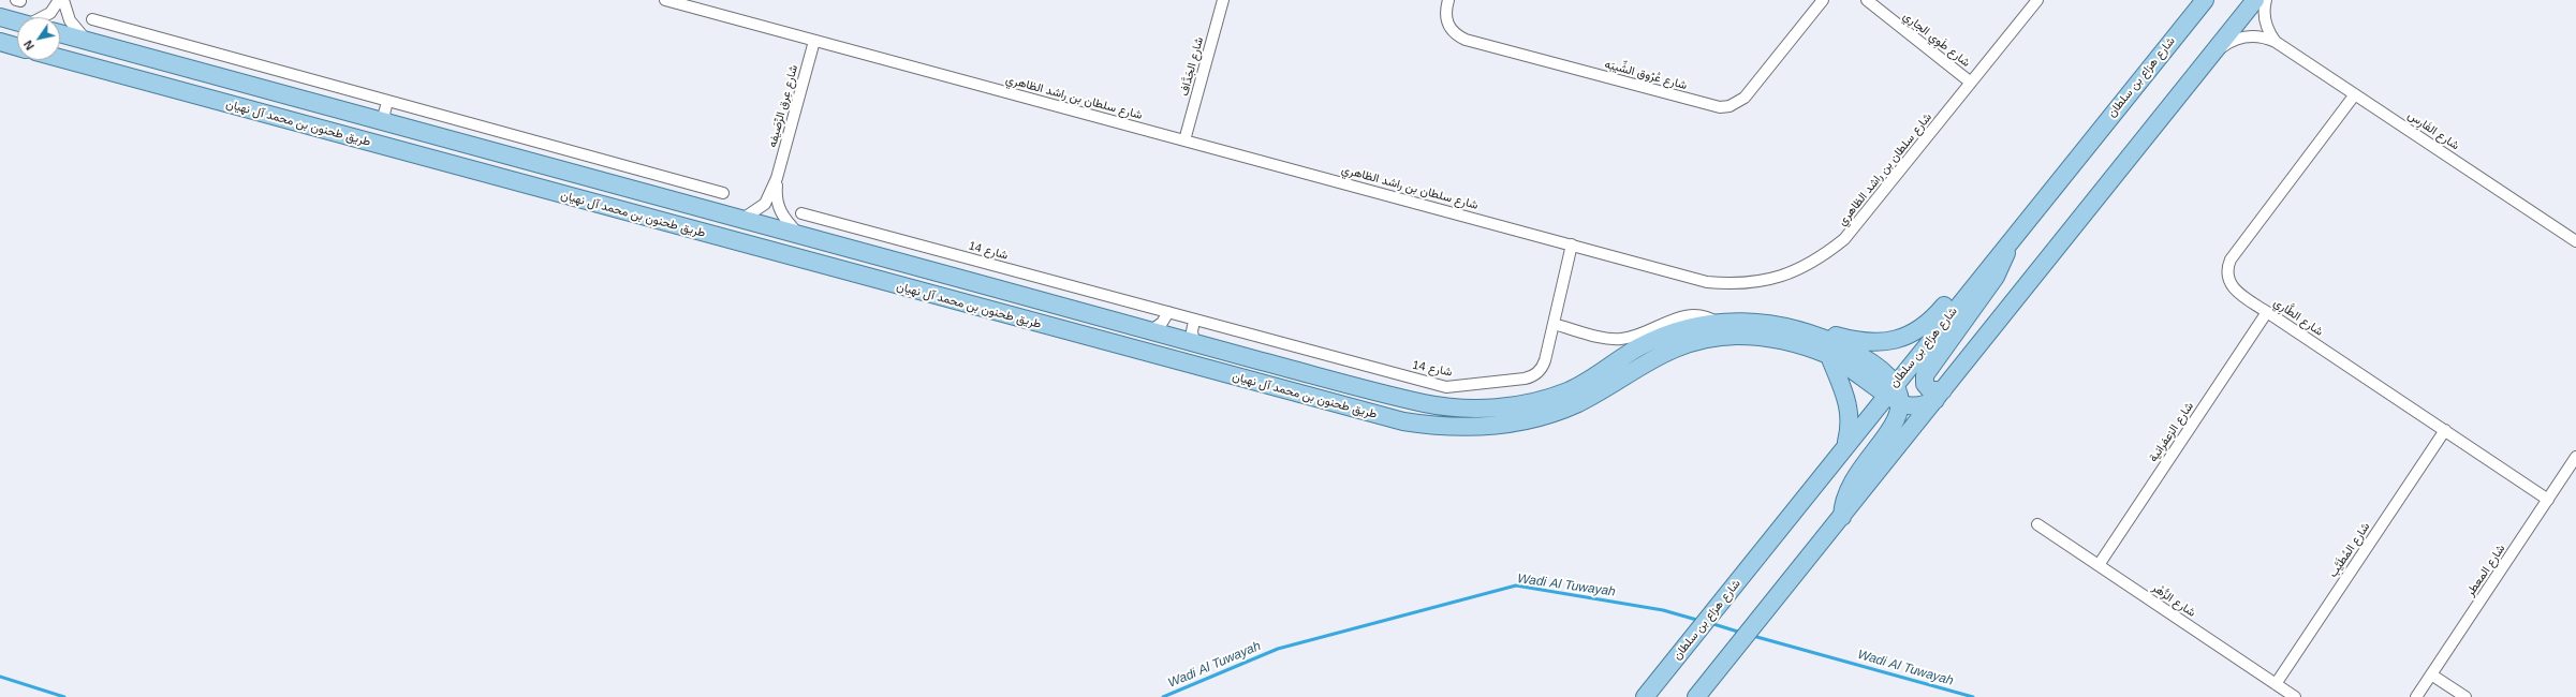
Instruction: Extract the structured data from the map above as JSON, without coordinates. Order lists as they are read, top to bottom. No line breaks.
{"streets":{"main road":["شارع هزاع بن سلطان","طريق طحنون بن محمد آل نهيان"],"street":["شارع طَوِي الجارِي","شارع الجَدَّاف","شارع عُرُوق الشِّيبَه","شارع سلطان بن راشد الظاهري","شارع عِرق الرِّصَيفه","شارع الفَارِس","شارع 14","شارع الطَّارِي","شارع الزعفرانية","شارع المُطَيَّب","شارع المعطر","شارع الزَّهْر"]},"crossings":[["شارع طَوِي الجارِي","شارع سلطان بن راشد الظاهري"],["شارع الجَدَّاف","شارع سلطان بن راشد الظاهري"],["شارع هزاع بن سلطان","طريق طحنون بن محمد آل نهيان"],["شارع سلطان بن راشد الظاهري","شارع عِرق الرِّصَيفه"],["شارع سلطان بن راشد الظاهري","شارع 14"],["شارع عِرق الرِّصَيفه","طريق طحنون بن محمد آل نهيان"],["شارع الفَارِس","شارع الطَّارِي"],["شارع الطَّارِي","شارع الزعفرانية"],["شارع الطَّارِي","شارع المُطَيَّب"],["شارع الطَّارِي","شارع المعطر"],["شارع الزعفرانية","شارع الزَّهْر"],["شارع المُطَيَّب","شارع الزَّهْر"]],"water":["Wadi Al Tuwayah"],"north":"bottom left"}
